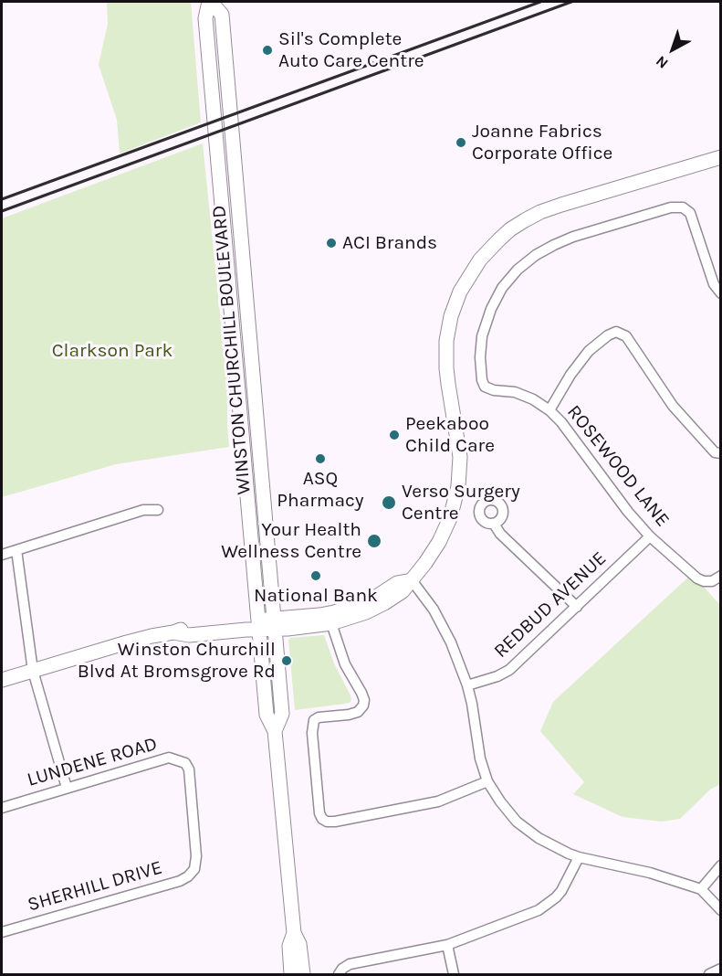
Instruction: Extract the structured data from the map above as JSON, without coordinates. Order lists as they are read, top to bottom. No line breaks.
{"streets":{"main road":["WINSTON CHURCHILL BOULEVARD"],"street":["ROSEWOOD LANE","REDBUD AVENUE","LUNDENE ROAD","SHERHILL DRIVE"]},"crossings":[["ROSEWOOD LANE","REDBUD AVENUE"],["LUNDENE ROAD","SHERHILL DRIVE"]],"parks":["Clarkson Park"],"places":["Sil's Complete Auto Care Centre","Joanne Fabrics Corporate Office","ACI Brands","Peekaboo Child Care","ASQ Pharmacy","Verso Surgery Centre","Your Health Wellness Centre","National Bank","Winston Churchill Blvd At Bromsgrove Rd"],"north":"bottom left"}
